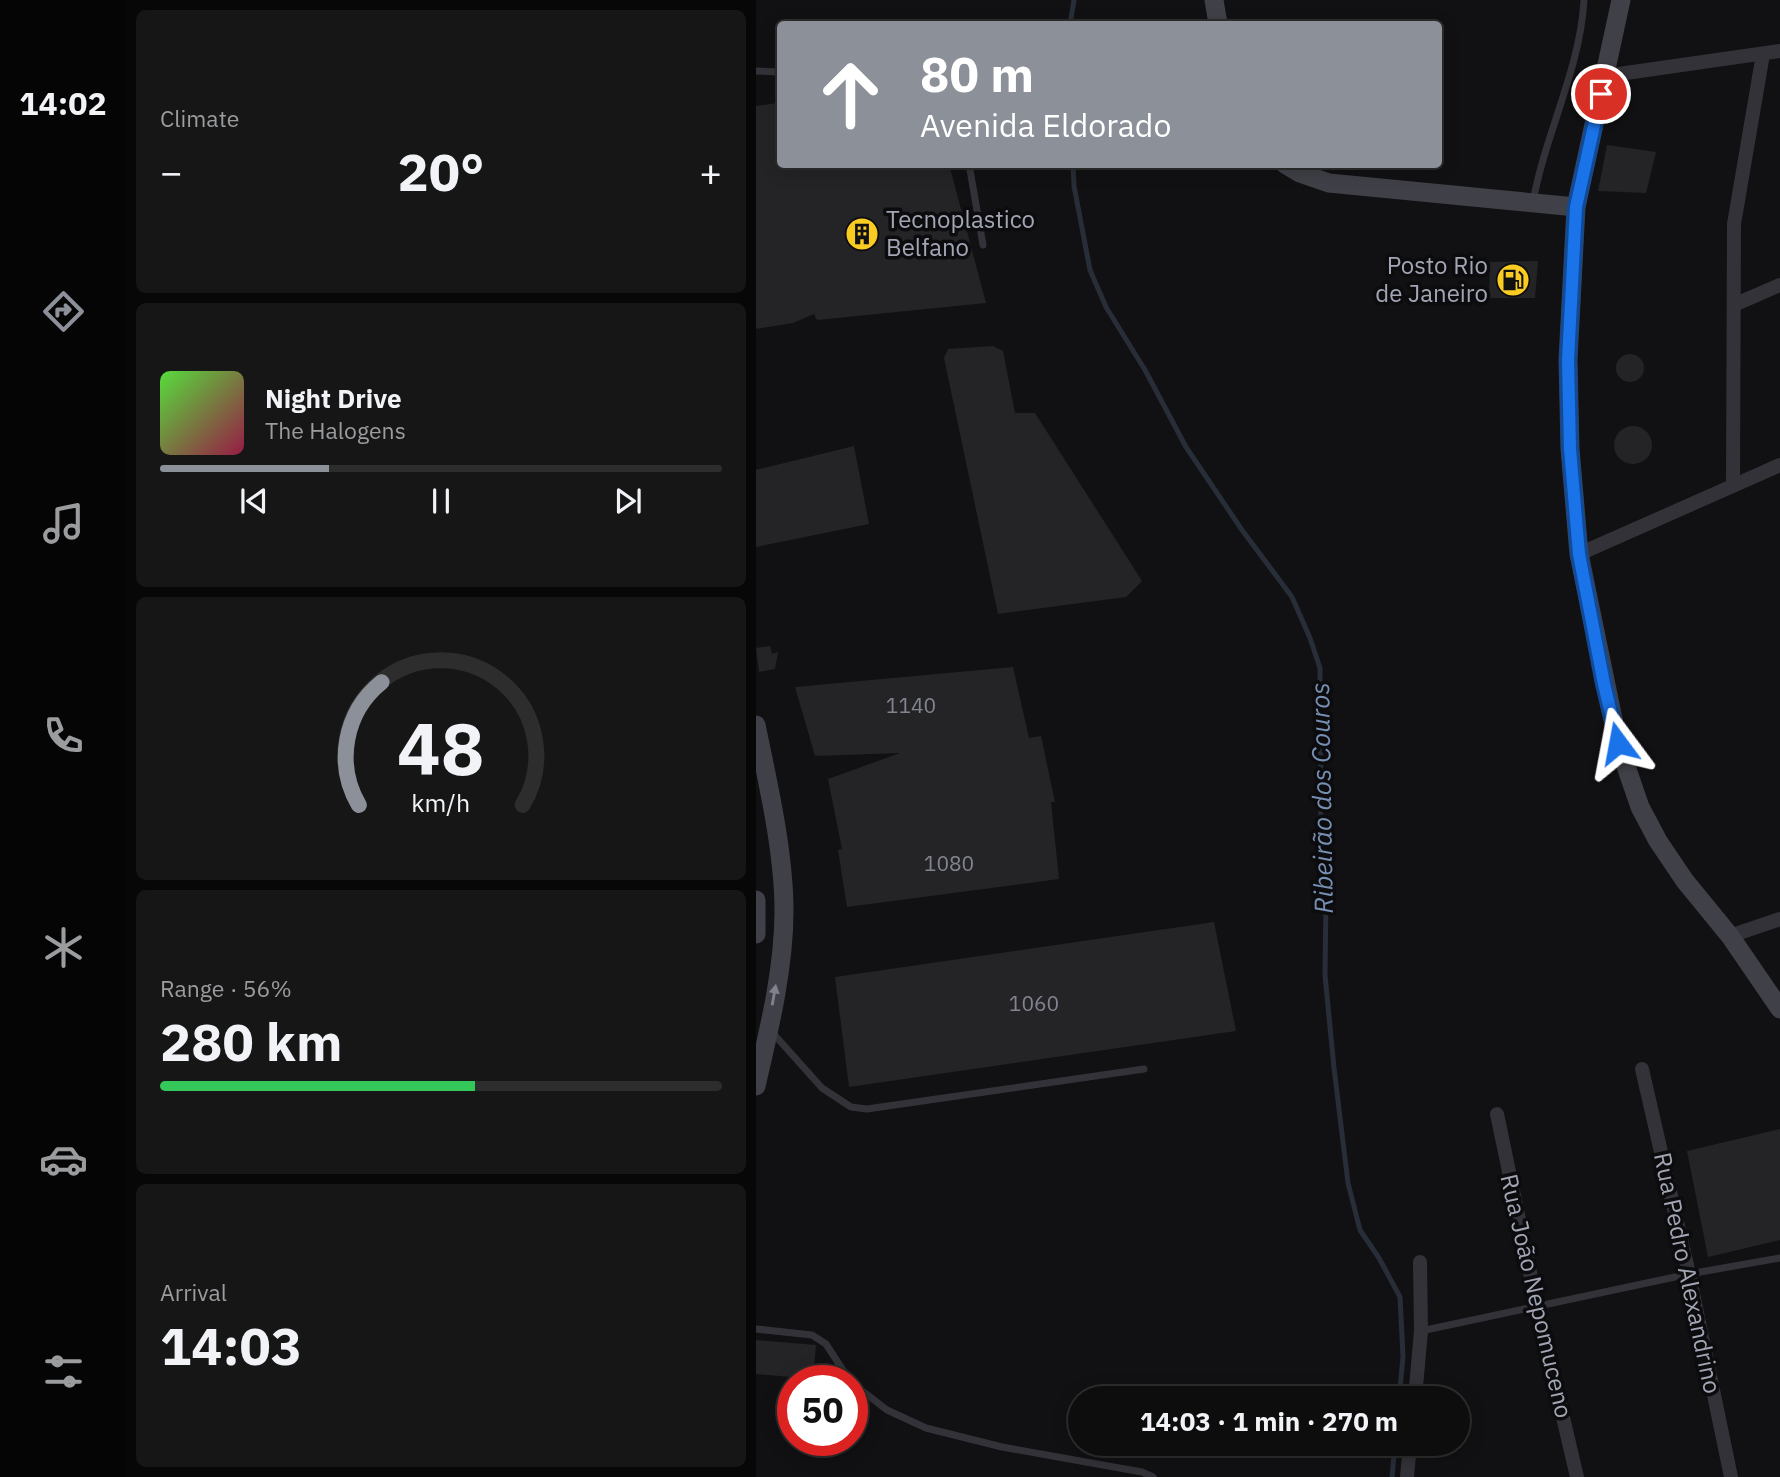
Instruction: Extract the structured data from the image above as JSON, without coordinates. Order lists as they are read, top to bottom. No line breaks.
{"streets":{"street":["Rua Pedro Alexandrino","Rua João Nepomuceno"]},"water":["Ribeirão dos Couros"],"places":{"building":["Tecnoplastico Belfano"],"fuel station":["Posto Rio de Janeiro"]},"house_numbers":["1140","1080","1060"],"page":{"tabs":"14:02","tile":["Climate",["Range · 56%","280 km"],["Arrival","14:03"]],"turn":["80 m","Avenida Eldorado"],"heat":["−","20°","+"],"song":["Night Drive","The Halogens"],"limit":"50","trip":"14:03 · 1 min · 270 m","gauge":["48","km/h"]}}
